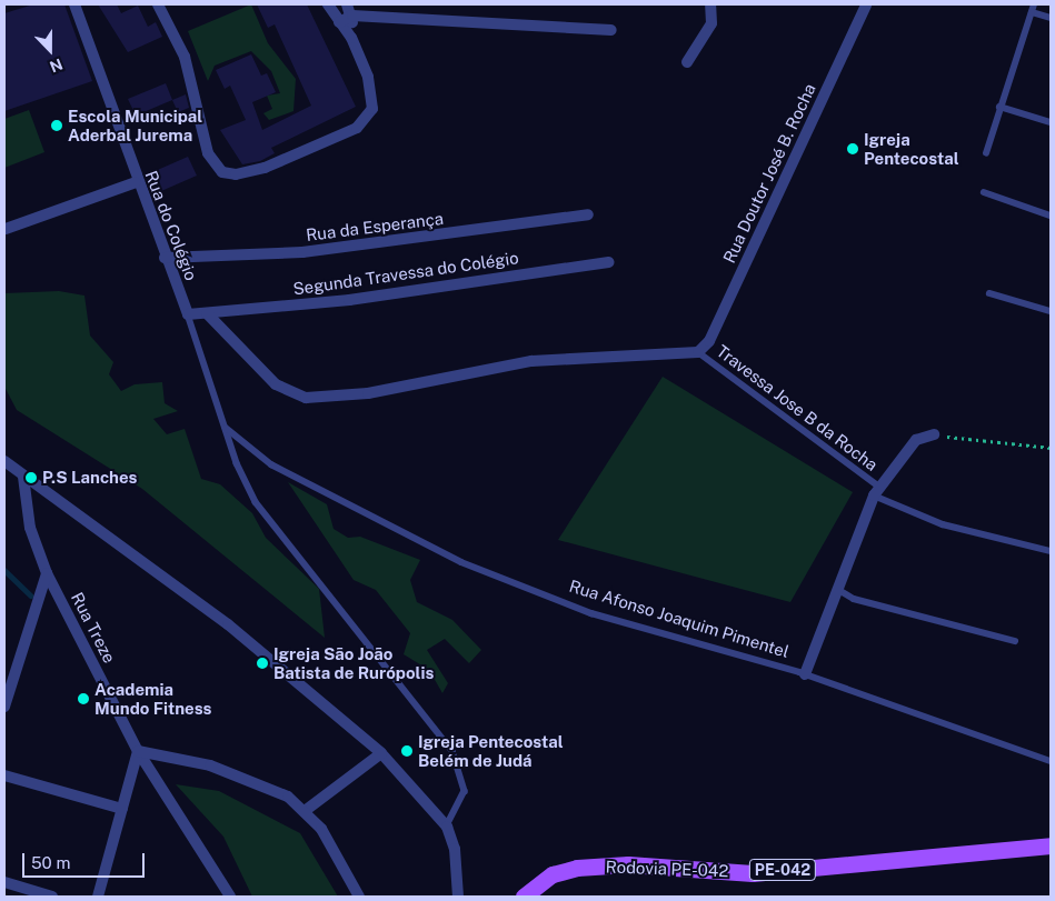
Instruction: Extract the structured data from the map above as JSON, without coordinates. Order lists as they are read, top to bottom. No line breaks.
{"streets":{"main road":["Rodovia PE-042","PE-042"],"street":["Rua Doutor José B. Rocha","Rua do Colégio","Rua da Esperança","Segunda Travessa do Colégio","Rua Treze"],"lane":["Travessa Jose B da Rocha","Rua Afonso Joaquim Pimentel"]},"crossings":[["Rua Doutor José B. Rocha","Travessa Jose B da Rocha"],["Rua do Colégio","Rua da Esperança"]],"places":["Escola Municipal Aderbal Jurema","Igreja Pentecostal","P.S Lanches","Igreja São João Batista de Rurópolis","Academia Mundo Fitness","Igreja Pentecostal Belém de Judá"],"scale_bar":"50 m","north":"bottom"}
